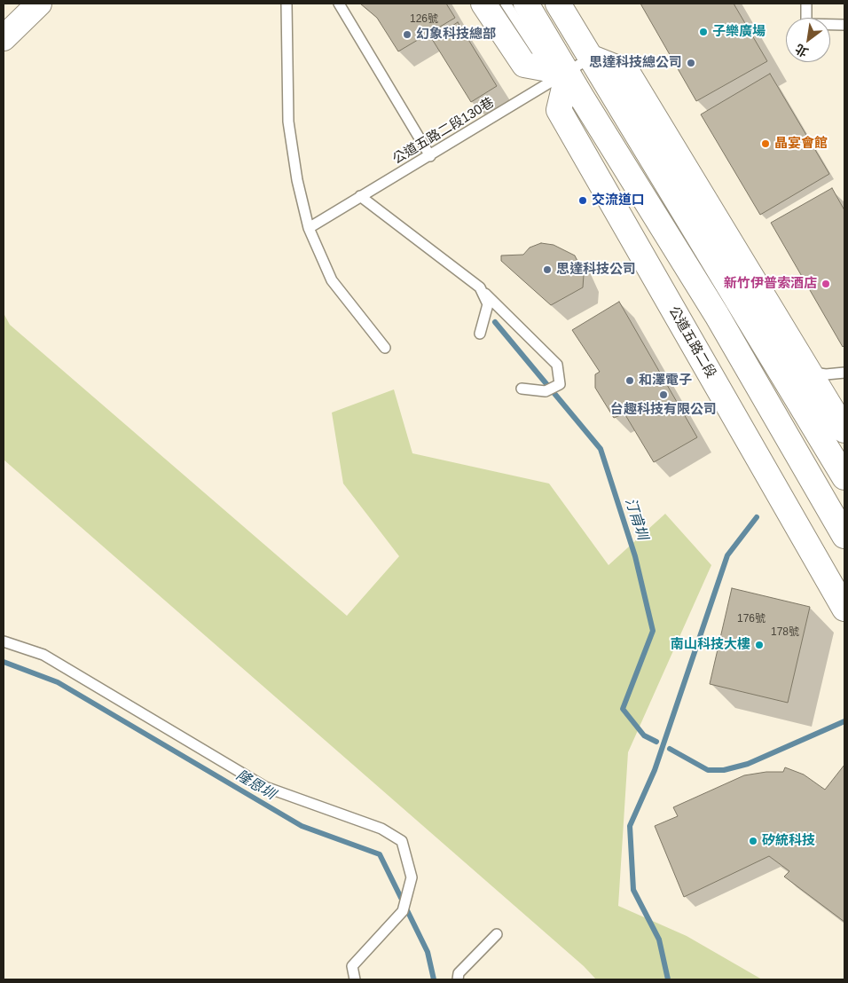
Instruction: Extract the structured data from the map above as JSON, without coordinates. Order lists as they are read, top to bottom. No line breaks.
{"streets":{"main road":["公道五路二段"],"lane":["公道五路二段130巷"]},"crossings":[["公道五路二段130巷","公道五路二段"]],"water":["汀甫圳","隆恩圳"],"places":["子樂廣場","幻象科技總部","思達科技總公司","晶宴會館","交流道口","思達科技公司","新竹伊普索酒店","和澤電子","台趣科技有限公司","南山科技大樓","矽統科技"],"house_numbers":["126號","176號","178號"],"north":"bottom left"}
